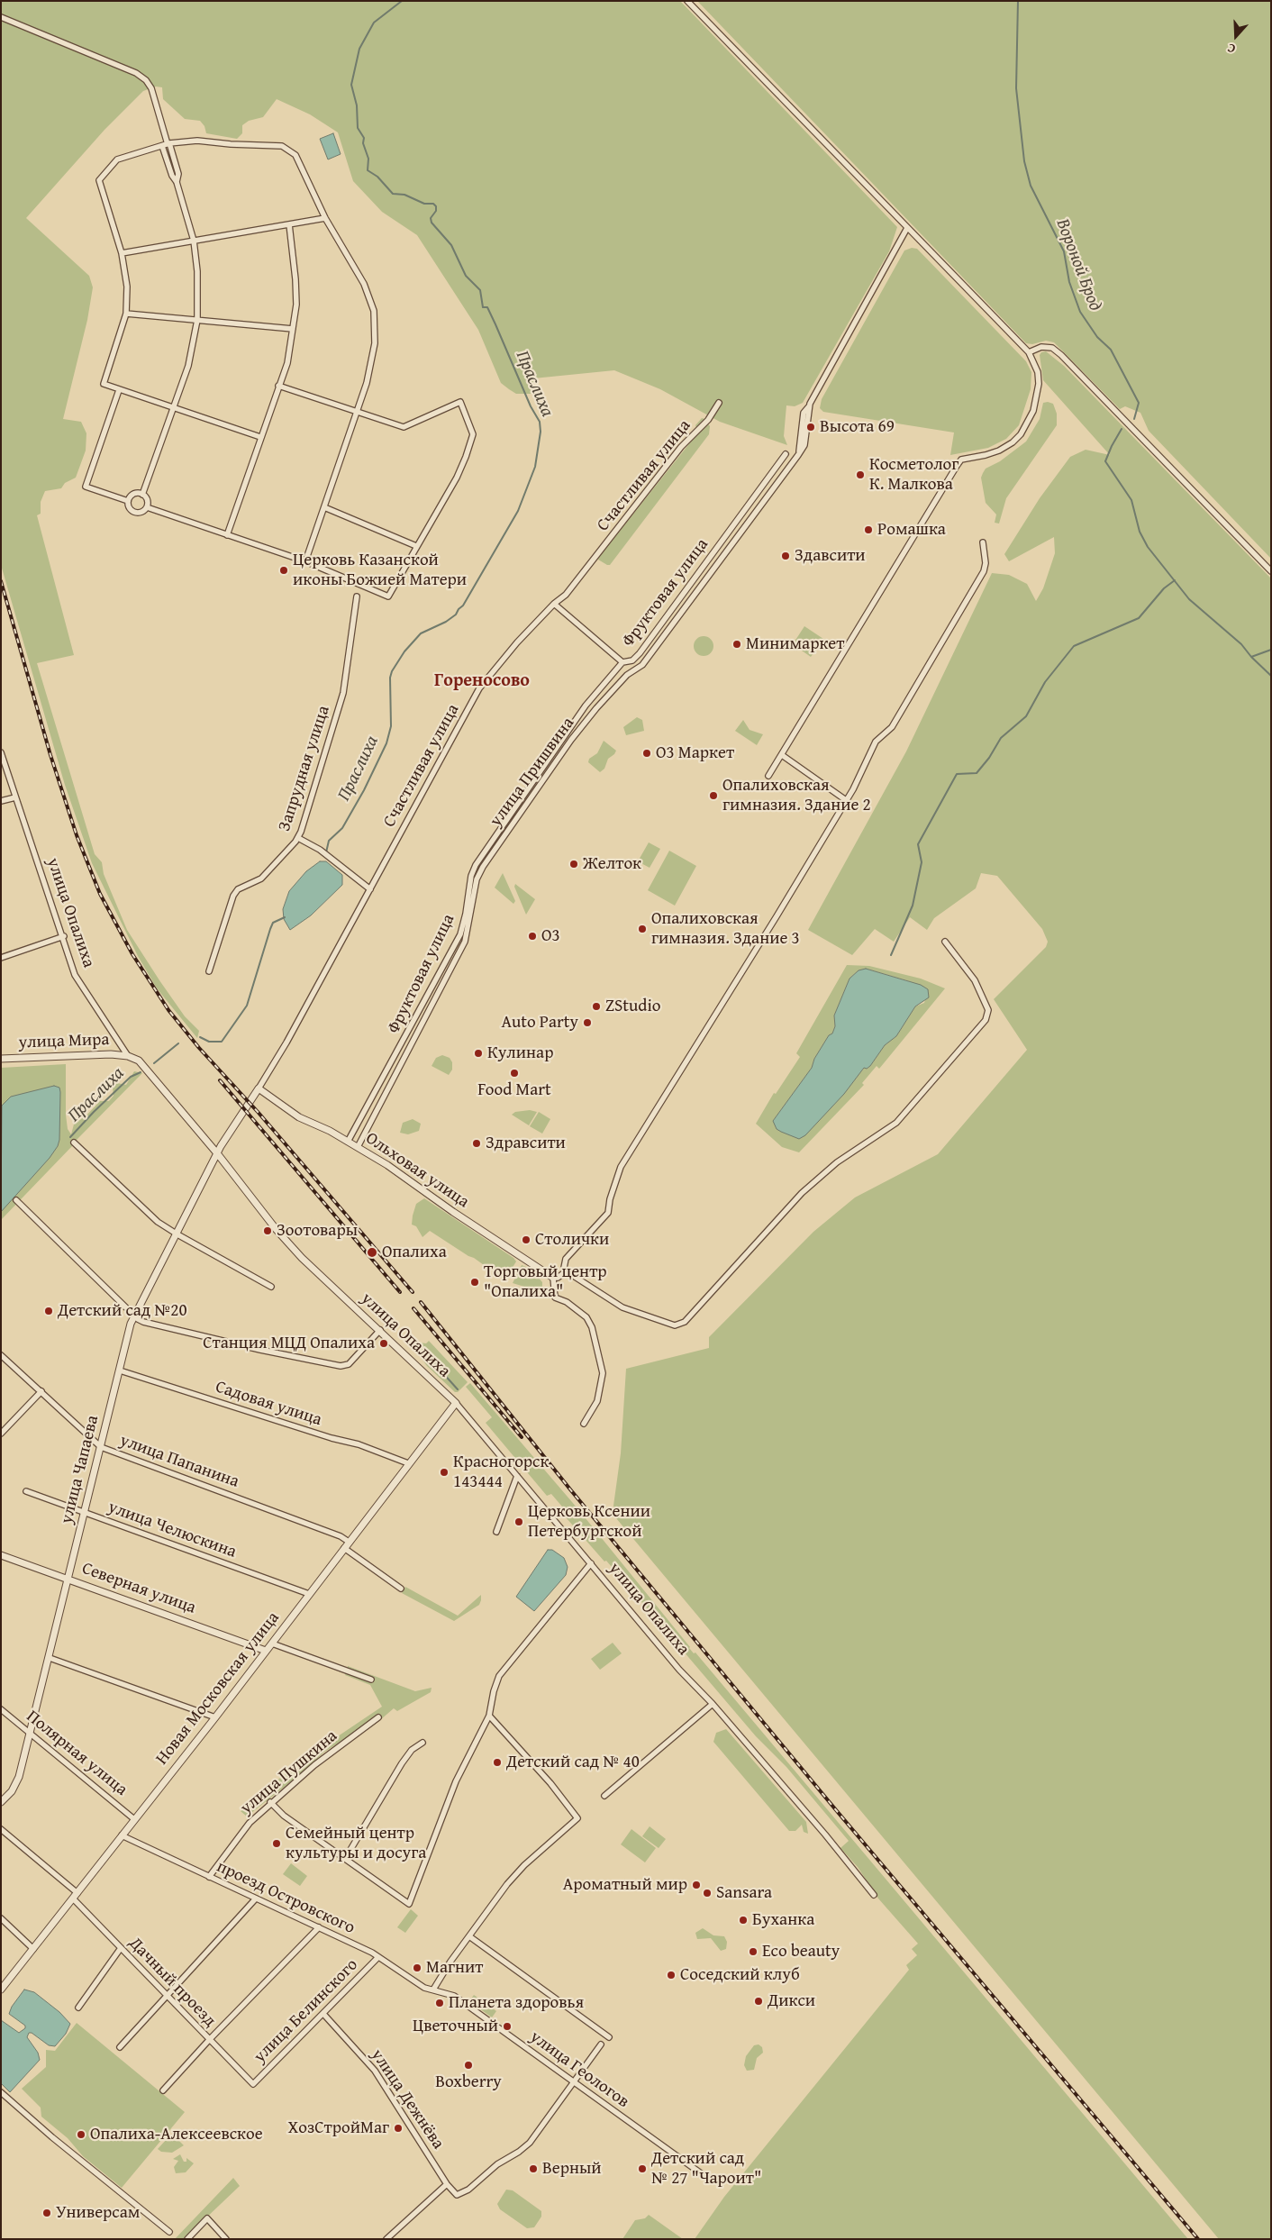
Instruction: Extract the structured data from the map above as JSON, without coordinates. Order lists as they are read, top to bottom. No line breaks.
{"streets":{"street":["Счастливая улица","Фруктовая улица","Запрудная улица","улица Пришвина","улица Опалиха","улица Мира","Ольховая улица","Садовая улица","улица Папанина","улица Чапаева","улица Челюскина","Северная улица","Новая Московская улица","Полярная улица","улица Пушкина","проезд Островского","Дачный проезд","улица Белинского","улица Геологов","улица Дежнёва"]},"crossings":[["Счастливая улица","Ольховая улица"],["Счастливая улица","улица Чапаева"],["Фруктовая улица","Ольховая улица"],["улица Пришвина","Ольховая улица"],["улица Опалиха","улица Мира"],["улица Опалиха","улица Чапаева"],["улица Опалиха","Новая Московская улица"],["Ольховая улица","улица Чапаева"],["Садовая улица","улица Чапаева"],["Садовая улица","Новая Московская улица"],["улица Папанина","улица Чапаева"],["улица Папанина","Новая Московская улица"],["улица Чапаева","улица Челюскина"],["улица Чапаева","Северная улица"],["улица Чапаева","Полярная улица"],["улица Челюскина","Новая Московская улица"],["Северная улица","Новая Московская улица"],["Новая Московская улица","Полярная улица"],["Новая Московская улица","проезд Островского"],["Новая Московская улица","Дачный проезд"],["улица Пушкина","проезд Островского"],["проезд Островского","улица Белинского"],["проезд Островского","улица Геологов"],["Дачный проезд","улица Белинского"],["улица Белинского","улица Дежнёва"]],"districts":["Гореносово"],"water":["Вороной Брод","Праслиха"],"places":["Высота 69","Косметолог К. Малкова","Ромашка","Здавсити","Церковь Казанской иконы Божией Матери","Минимаркет","О3 Маркет","Опалиховская гимназия. Здание 2","Желток","Опалиховская гимназия. Здание 3","О3","ZStudio","Auto Party","Кулинар","Food Mart","Здравсити","Зоотовары","Столички","Опалиха","Торговый центр \"Опалиха\"","Детский сад №20","Станция МЦД Опалиха","Красногорск 143444","Церковь Ксении Петербургской","Детский сад № 40","Семейный центр культуры и досуга","Ароматный мир","Sansara","Буханка","Eco beauty","Магнит","Соседский клуб","Дикси","Планета здоровья","Цветочный","Boxberry","ХозСтройМаг","Опалиха-Алексеевское","Верный","Детский сад № 27 \"Чароит\"","Универсам"],"north":"bottom"}
